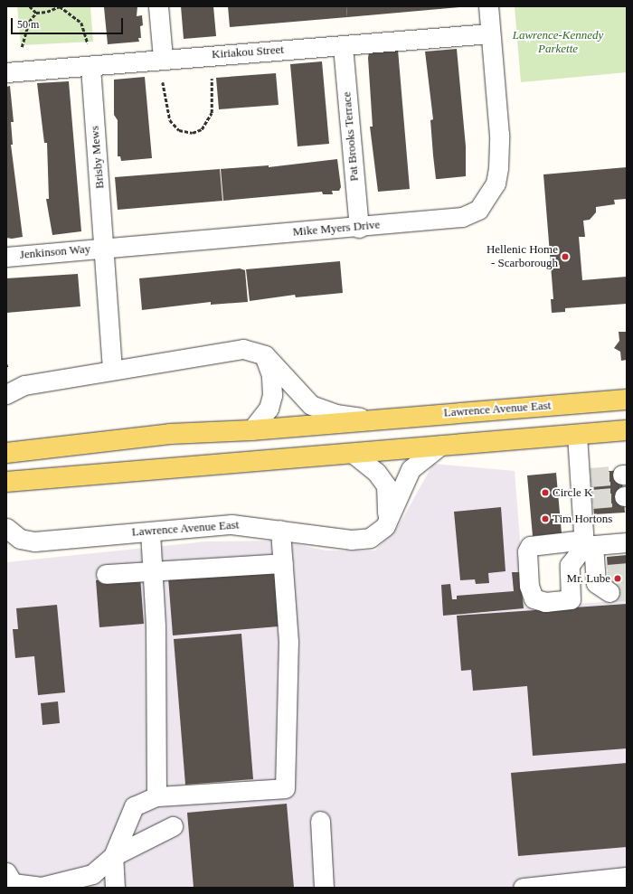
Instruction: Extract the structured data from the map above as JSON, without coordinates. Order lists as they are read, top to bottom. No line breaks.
{"streets":{"main road":["Lawrence Avenue East"],"street":["Kiriakou Street","Pat Brooks Terrace","Brisby Mews","Mike Myers Drive","Jenkinson Way"]},"crossings":[["Kiriakou Street","Pat Brooks Terrace"],["Kiriakou Street","Brisby Mews"],["Kiriakou Street","Mike Myers Drive"],["Pat Brooks Terrace","Mike Myers Drive"],["Brisby Mews","Mike Myers Drive"],["Brisby Mews","Jenkinson Way"],["Mike Myers Drive","Jenkinson Way"]],"parks":["Lawrence-Kennedy Parkette"],"places":["Hellenic Home - Scarborough","Circle K","Tim Hortons","Mr. Lube"],"scale_bar":"50 m"}
